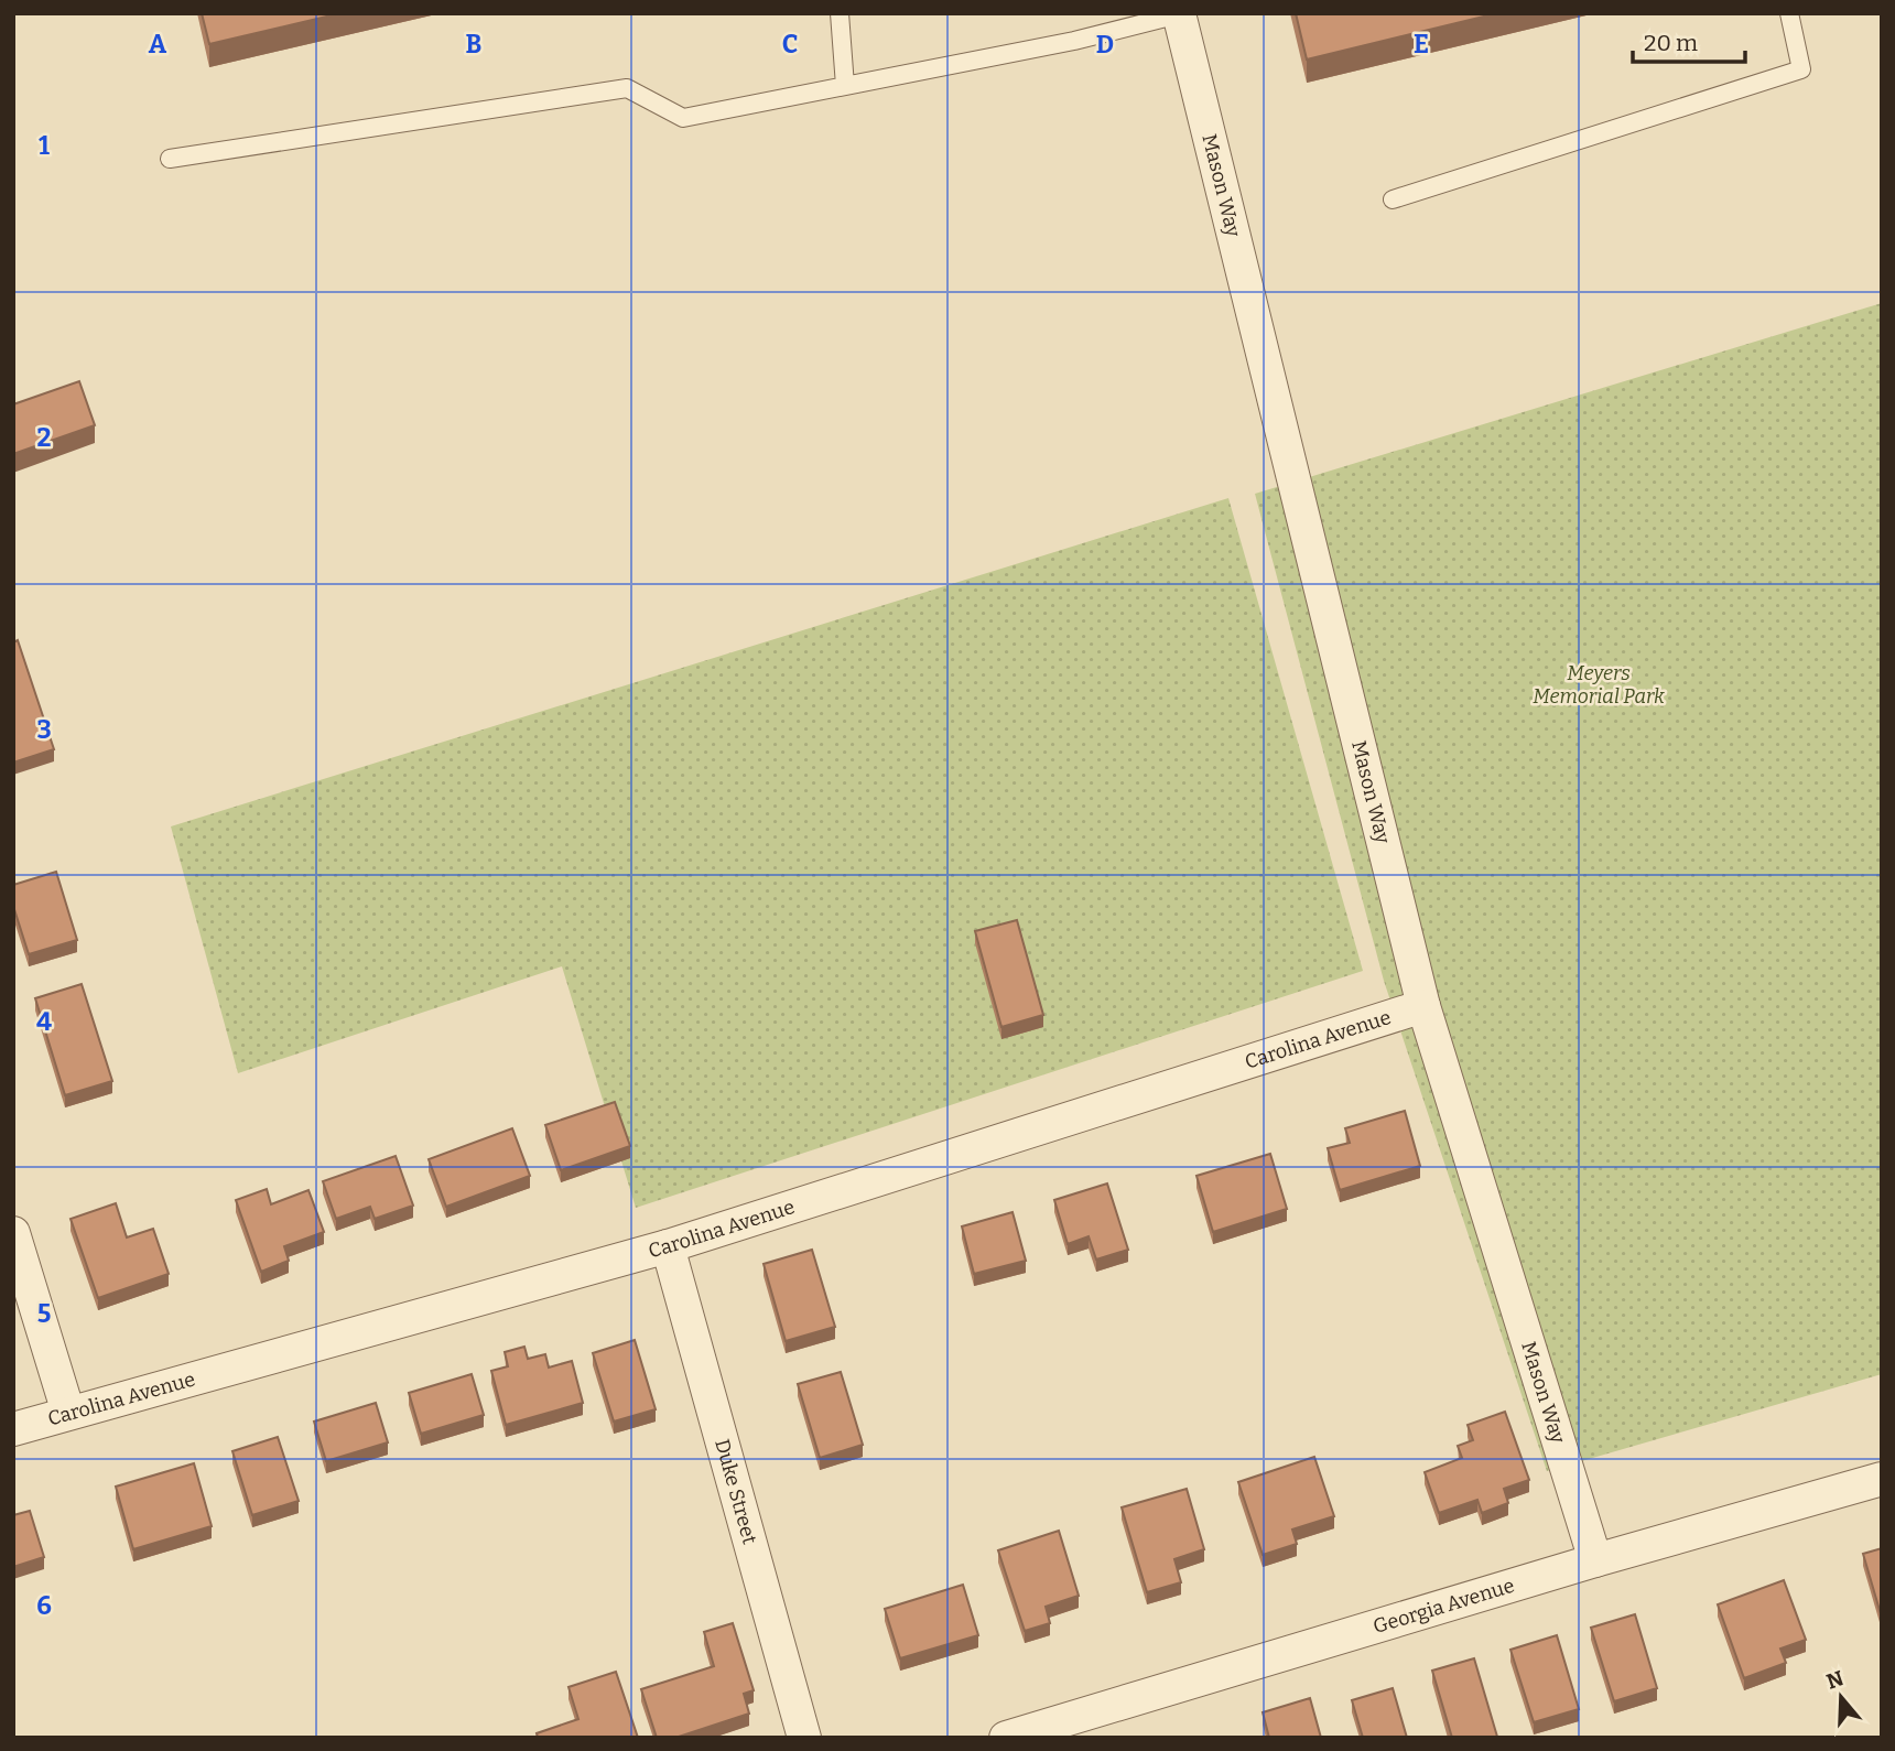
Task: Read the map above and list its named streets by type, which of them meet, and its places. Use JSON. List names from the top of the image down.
{
  "streets": {
    "street": [
      "Mason Way",
      "Carolina Avenue",
      "Duke Street",
      "Georgia Avenue"
    ]
  },
  "crossings": [
    ["Mason Way", "Carolina Avenue"],
    ["Mason Way", "Georgia Avenue"],
    ["Carolina Avenue", "Duke Street"]
  ],
  "parks": ["Meyers Memorial Park"],
  "scale_bar": "20 m",
  "north": "top",
  "grid": {
    "columns": [
      "A",
      "B",
      "C",
      "D",
      "E"
    ],
    "rows": [
      "1",
      "2",
      "3",
      "4",
      "5",
      "6"
    ]
  }
}
